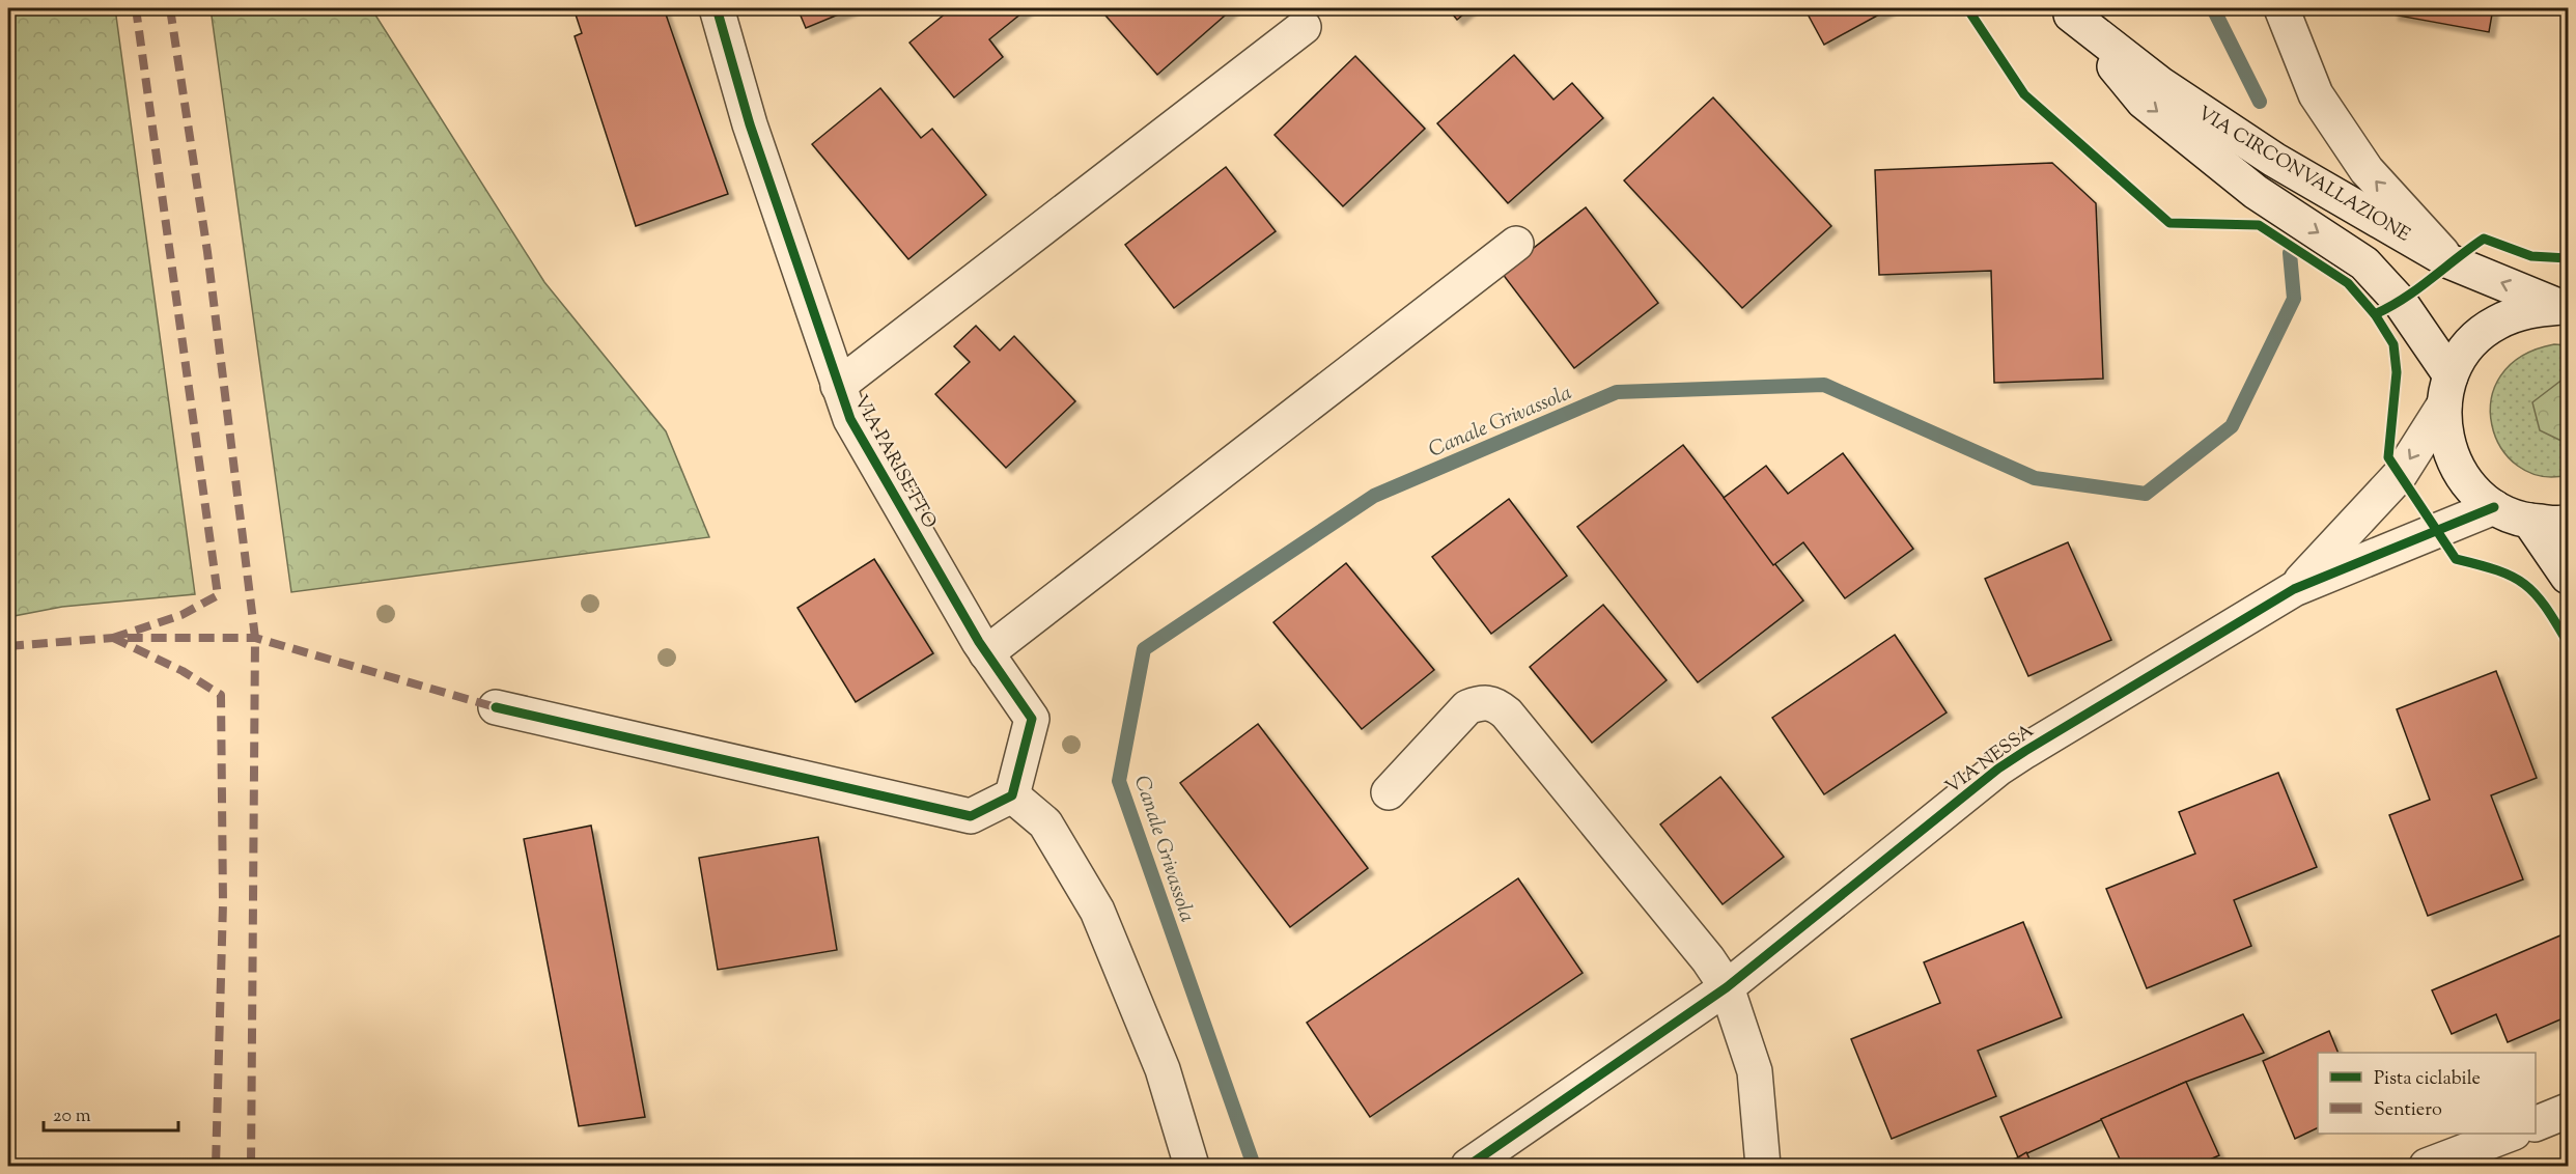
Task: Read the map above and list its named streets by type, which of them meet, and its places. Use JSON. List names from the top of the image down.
{
  "streets": {
    "street": ["VIA CIRCONVALLAZIONE", "VIA PARISETTO", "VIA NESSA"]
  },
  "water": ["Canale Grivassola"],
  "legend": ["Pista ciclabile", "Sentiero"],
  "scale_bar": "20 m"
}
